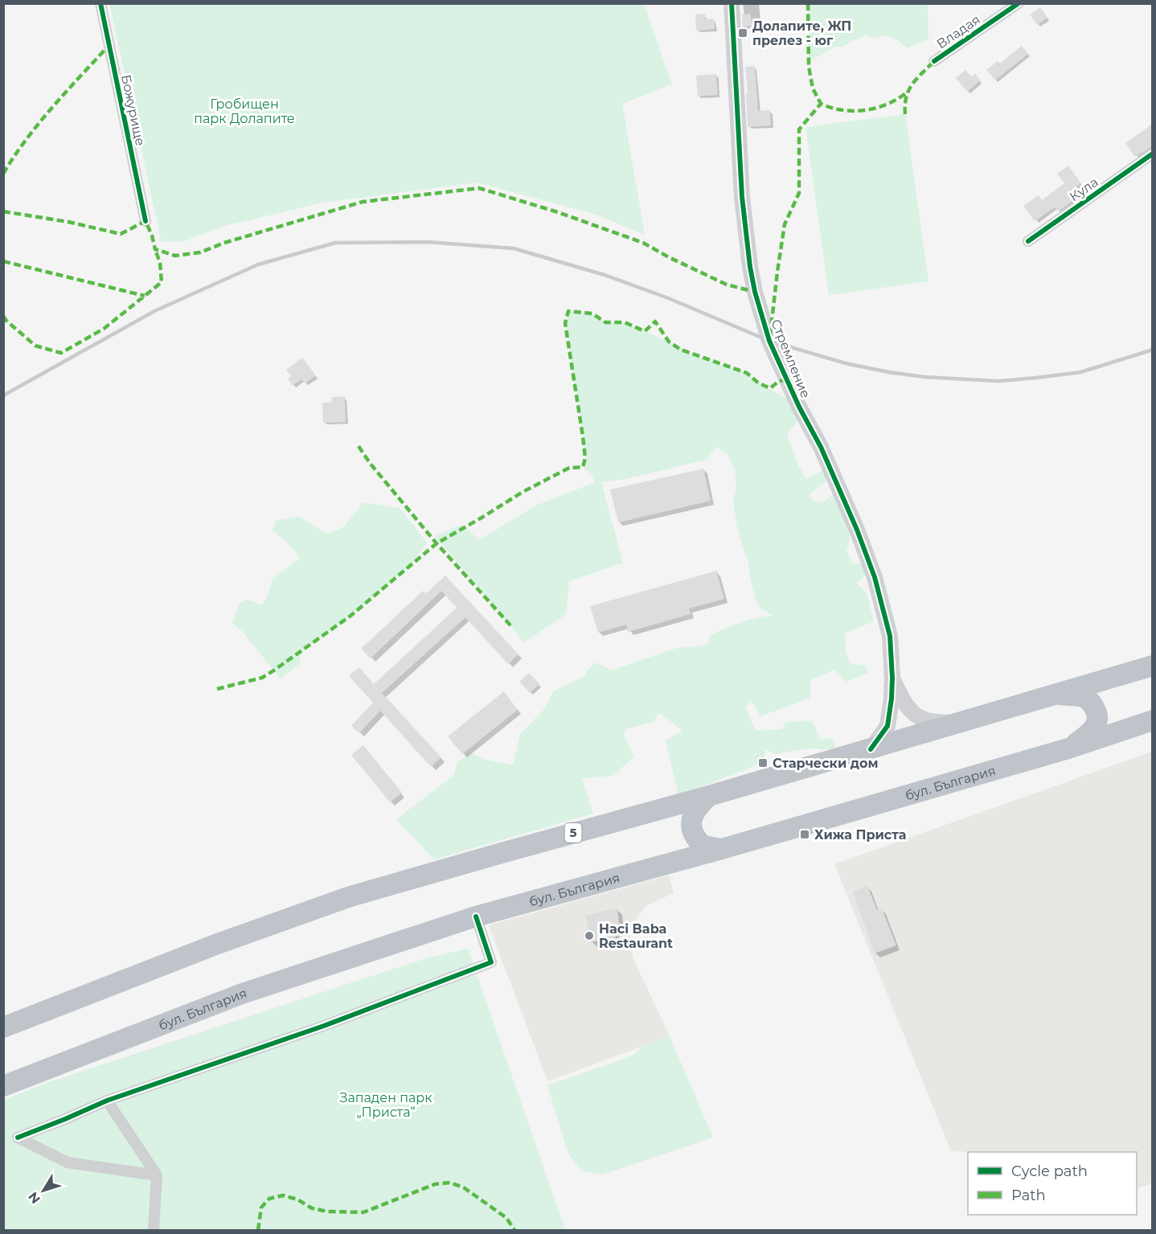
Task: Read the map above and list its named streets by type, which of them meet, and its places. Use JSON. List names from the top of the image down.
{
  "streets": {
    "highway": ["бул. България", "5"],
    "street": [
      "Владая",
      "Божурище",
      "Кула",
      "Стремление"
    ]
  },
  "crossings": [
    ["Стремление", "5"]
  ],
  "parks": ["Гробищен парк Долапите", "Западен парк „Приста“"],
  "places": {
    "transit": ["Долапите, ЖП прелез - юг", "Старчески дом", "Хижа Приста"],
    "other": ["Haci Baba Restaurant"]
  },
  "legend": ["Cycle path", "Path"],
  "north": "bottom left"
}
